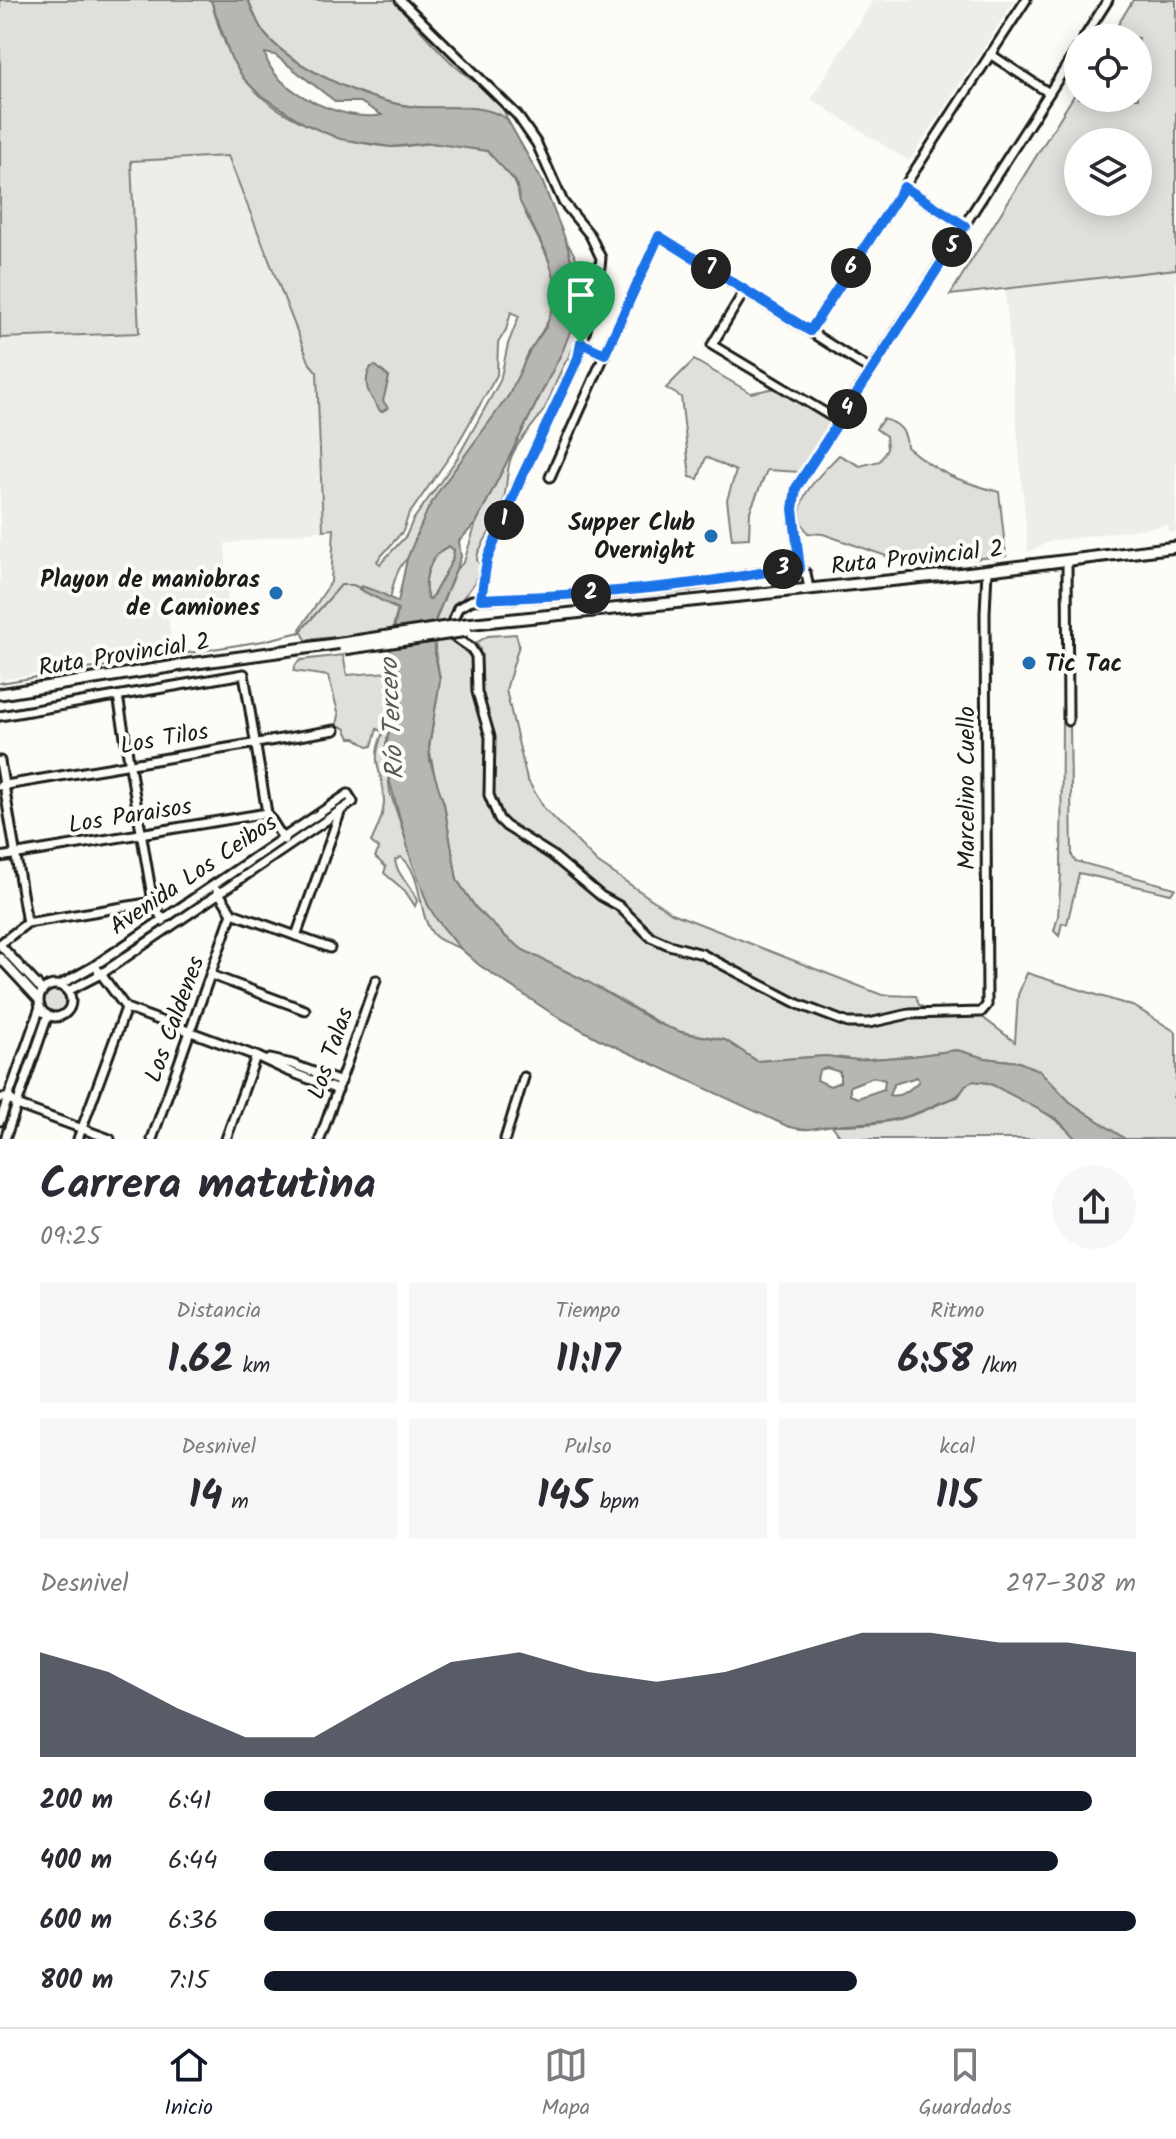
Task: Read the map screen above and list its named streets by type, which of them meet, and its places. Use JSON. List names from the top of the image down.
{
  "streets": {
    "main road": ["Ruta Provincial 2"],
    "street": [
      "Los Tilos",
      "Marcelino Cuello",
      "Los Paraisos",
      "Avenida Los Ceibos",
      "Los Caldenes",
      "Los Talas"
    ]
  },
  "crossings": [
    ["Ruta Provincial 2", "Marcelino Cuello"]
  ],
  "water": ["Río Tercero"],
  "places": ["Supper Club Overnight", "Playon de maniobras de Camiones", "Tic Tac"],
  "page": {
    "pins": [
      "5",
      "6",
      "7",
      "4",
      "1",
      "3",
      "2"
    ],
    "heading": ["Carrera matutina", "09:25"],
    "stats": [
      ["Distancia", "1.62 km"],
      ["Tiempo", "11:17"],
      ["Ritmo", "6:58 /km"],
      ["Desnivel", "14 m"],
      ["Pulso", "145 bpm"],
      ["kcal", "115"]
    ],
    "chart": ["Desnivel", "297–308 m"],
    "list": [
      {
        "name": "200 m",
        "note": "6:41"
      },
      {
        "name": "400 m",
        "note": "6:44"
      },
      {
        "name": "600 m",
        "note": "6:36"
      },
      {
        "name": "800 m",
        "note": "7:15"
      }
    ],
    "tabs": ["Inicio", "Mapa", "Guardados"]
  }
}
